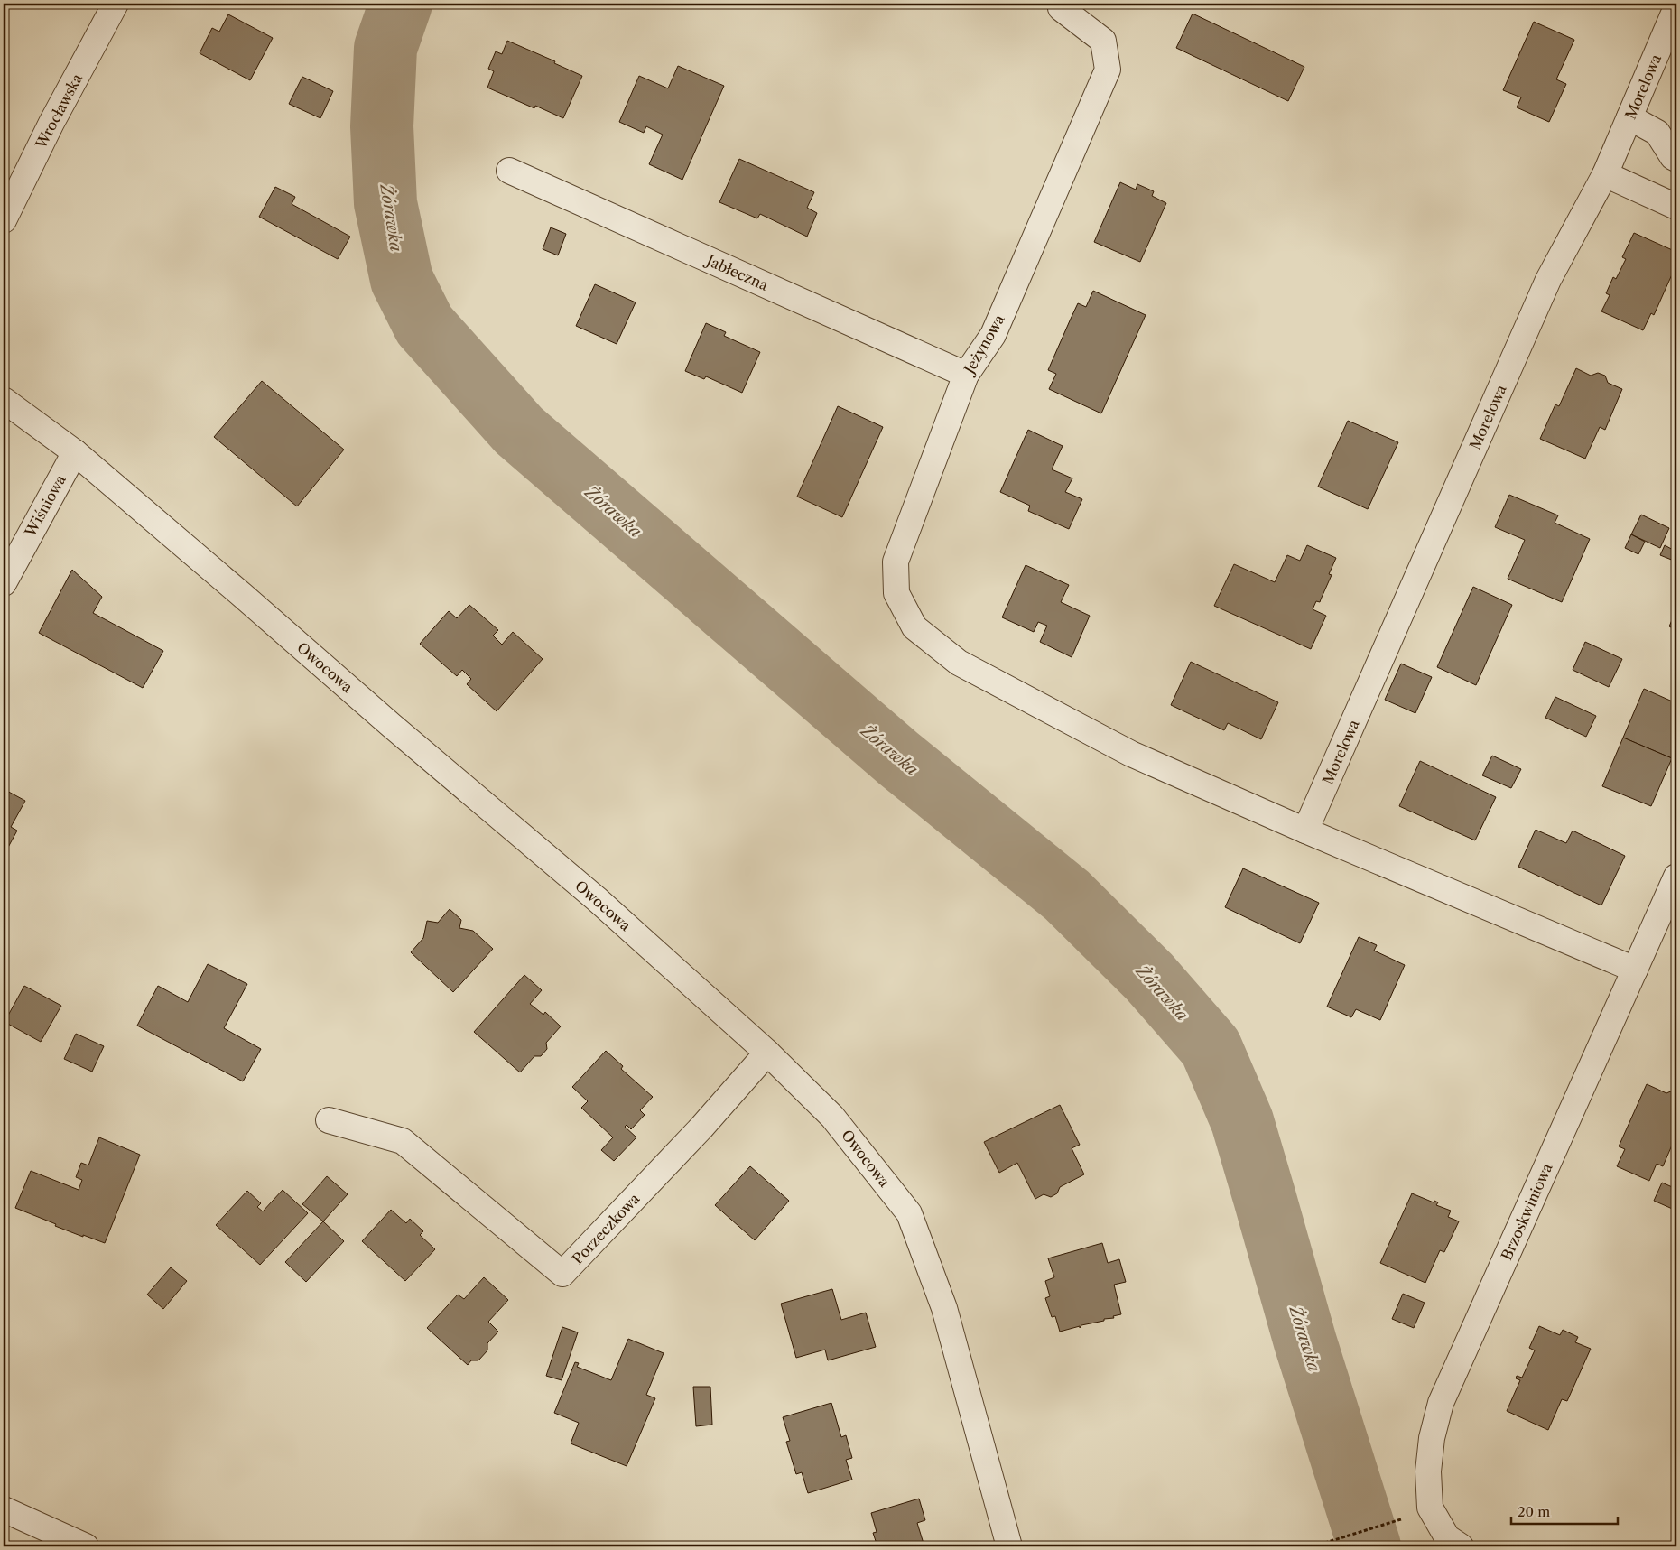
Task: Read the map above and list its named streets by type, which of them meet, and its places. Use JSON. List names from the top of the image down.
{
  "streets": {
    "street": [
      "Morelowa",
      "Wrocławska",
      "Jabłeczna",
      "Jeżynowa",
      "Wiśniowa",
      "Owocowa",
      "Brzoskwiniowa",
      "Porzeczkowa"
    ]
  },
  "crossings": [
    ["Morelowa", "Jeżynowa"],
    ["Jabłeczna", "Jeżynowa"],
    ["Wiśniowa", "Owocowa"],
    ["Owocowa", "Porzeczkowa"]
  ],
  "water": ["Żórawka"],
  "scale_bar": "20 m"
}
